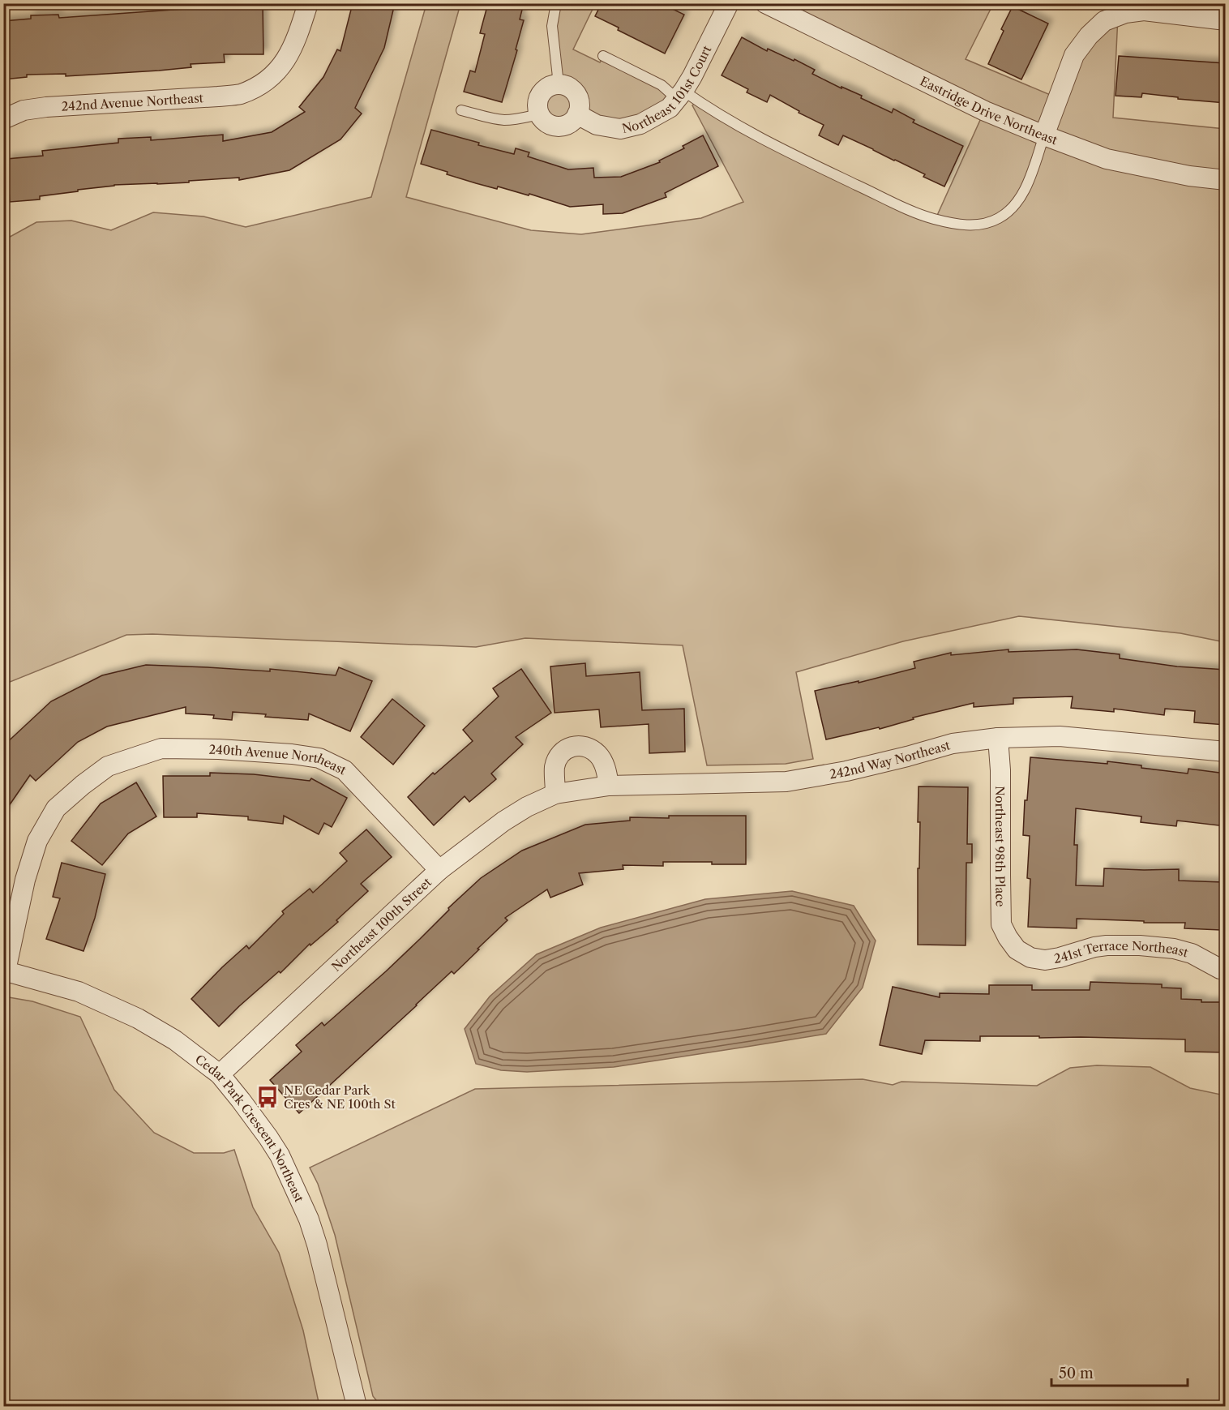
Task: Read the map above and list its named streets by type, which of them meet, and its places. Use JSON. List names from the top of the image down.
{
  "streets": {
    "street": [
      "Northeast 101st Court",
      "242nd Avenue Northeast",
      "Eastridge Drive Northeast",
      "242nd Way Northeast",
      "240th Avenue Northeast",
      "Northeast 98th Place",
      "Northeast 100th Street",
      "241st Terrace Northeast",
      "Cedar Park Crescent Northeast"
    ]
  },
  "crossings": [
    ["242nd Way Northeast", "Northeast 98th Place"],
    ["242nd Way Northeast", "Northeast 100th Street"],
    ["240th Avenue Northeast", "Northeast 100th Street"],
    ["240th Avenue Northeast", "Cedar Park Crescent Northeast"],
    ["Northeast 98th Place", "241st Terrace Northeast"],
    ["Northeast 100th Street", "Cedar Park Crescent Northeast"]
  ],
  "places": {
    "bus stop": ["NE Cedar Park Cres & NE 100th St"]
  },
  "scale_bar": "50 m"
}
